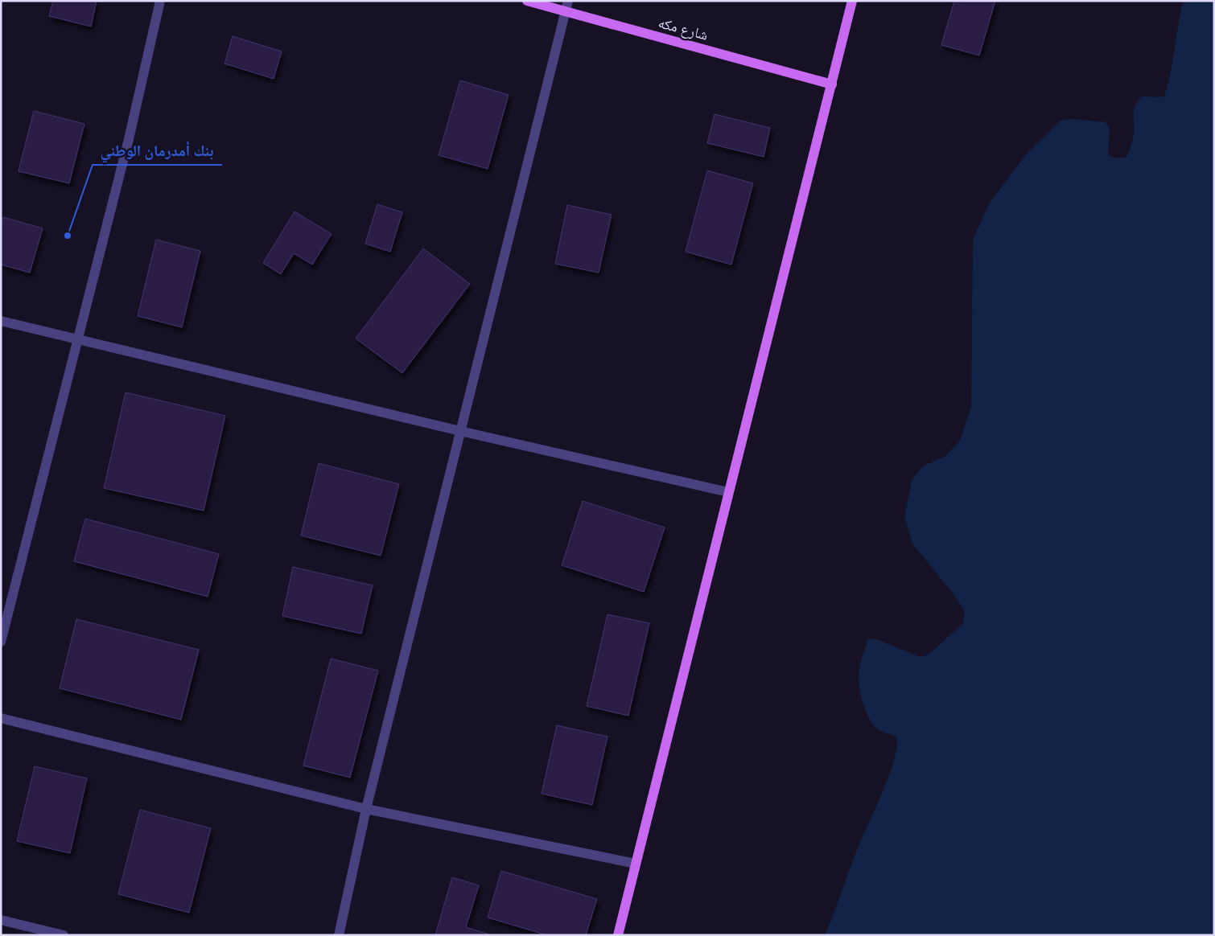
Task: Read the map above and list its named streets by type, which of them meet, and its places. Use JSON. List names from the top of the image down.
{
  "streets": {
    "main road": ["شارع مكه"]
  },
  "places": ["بنك أمدرمان الوطني"]
}
